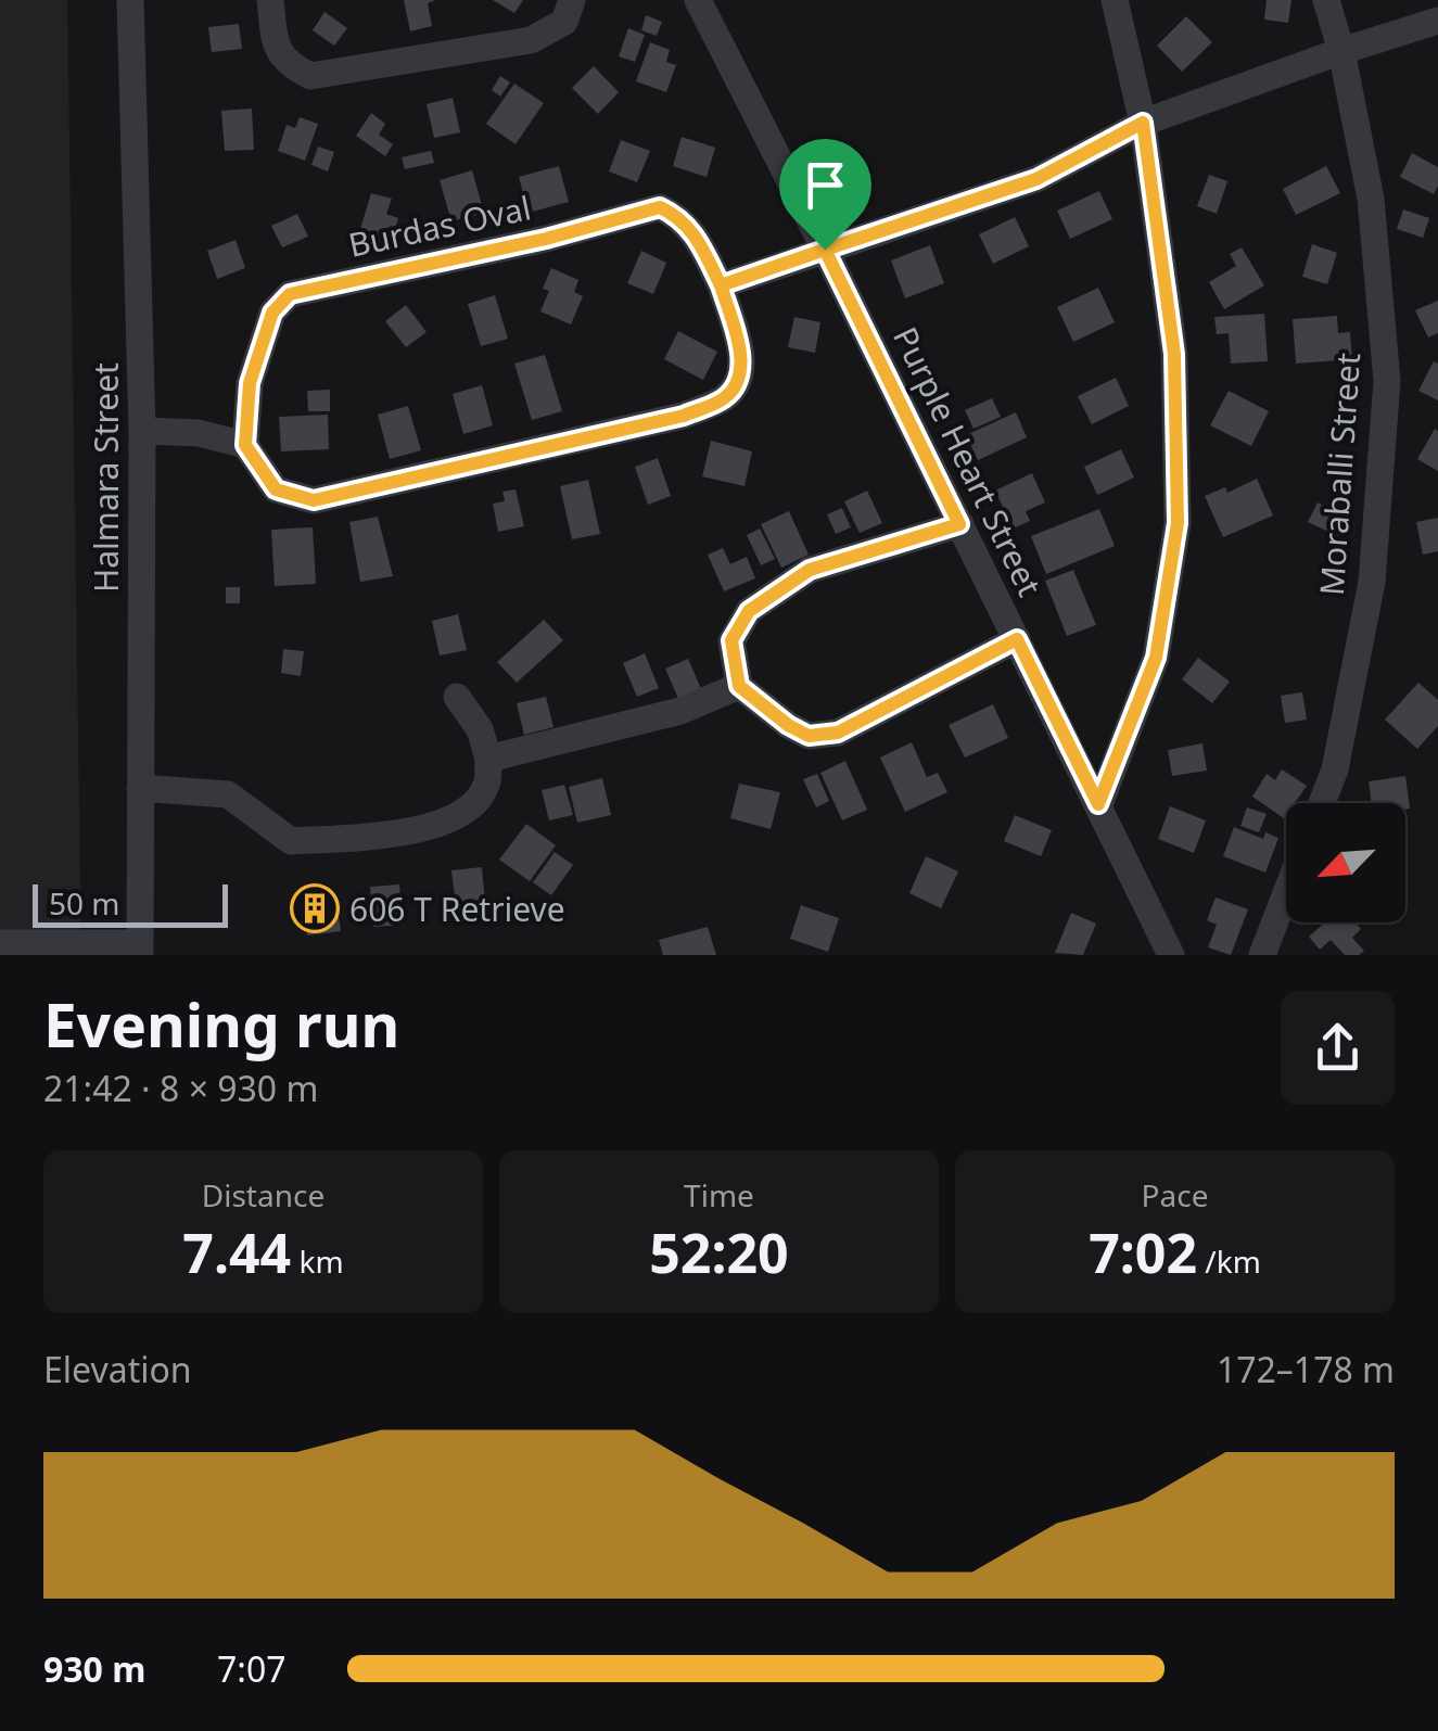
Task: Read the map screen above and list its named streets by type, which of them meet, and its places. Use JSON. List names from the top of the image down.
{
  "streets": {
    "street": [
      "Burdas Oval",
      "Purple Heart Street",
      "Moraballi Street",
      "Halmara Street"
    ]
  },
  "places": {
    "building": ["606 T Retrieve"]
  },
  "scale_bar": "50 m",
  "north": "bottom left",
  "page": {
    "scale": "50 m",
    "heading": ["Evening run", "21:42 · 8 × 930 m"],
    "stats": [
      ["Distance", "7.44 km"],
      ["Time", "52:20"],
      ["Pace", "7:02 /km"]
    ],
    "chart": ["Elevation", "172–178 m"],
    "list": [
      {
        "name": "930 m",
        "note": "7:07"
      }
    ]
  }
}
